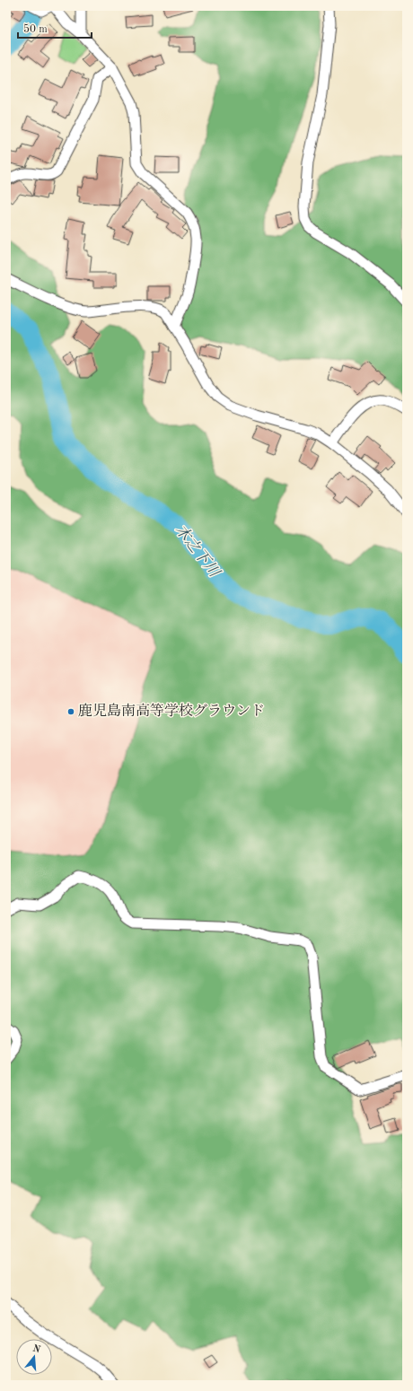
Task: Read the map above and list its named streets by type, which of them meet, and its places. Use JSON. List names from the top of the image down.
{
  "water": ["木之下川"],
  "places": ["鹿児島南高等学校グラウンド"],
  "scale_bar": "50 m",
  "north": "top"
}
